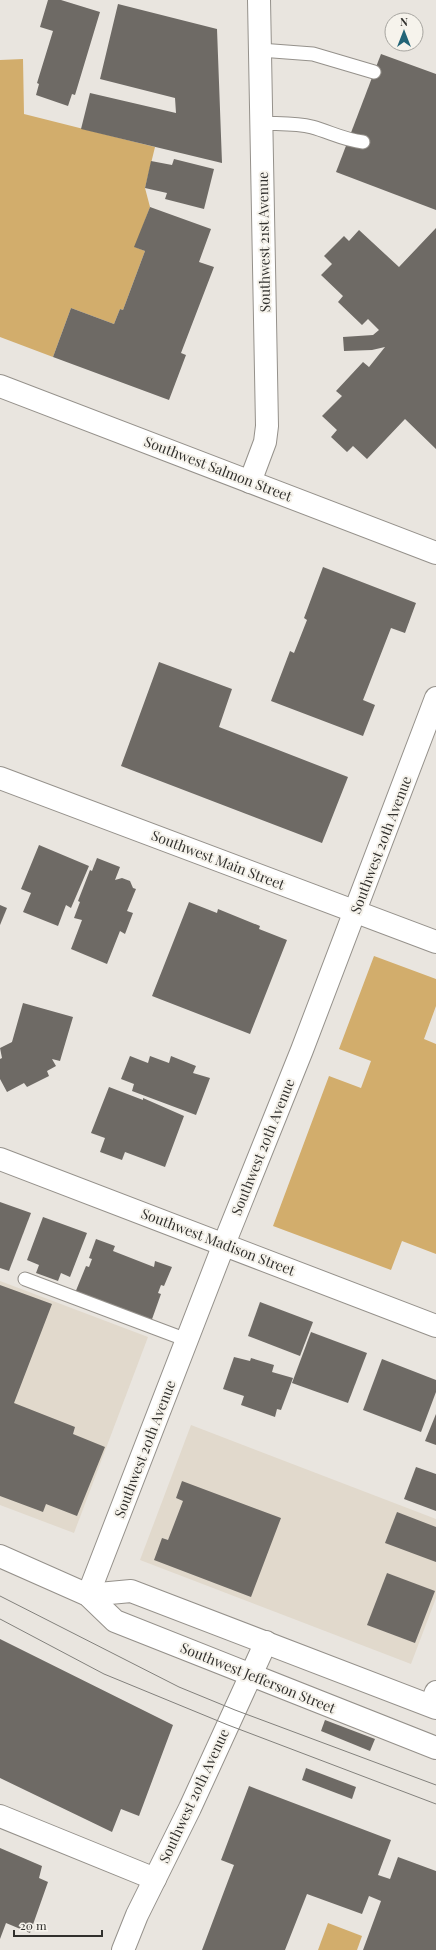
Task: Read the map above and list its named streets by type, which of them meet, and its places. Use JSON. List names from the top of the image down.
{
  "streets": {
    "street": [
      "Southwest 21st Avenue",
      "Southwest Salmon Street",
      "Southwest 20th Avenue",
      "Southwest Main Street",
      "Southwest Madison Street",
      "Southwest Jefferson Street"
    ]
  },
  "crossings": [
    ["Southwest 21st Avenue", "Southwest Salmon Street"],
    ["Southwest 20th Avenue", "Southwest Main Street"],
    ["Southwest 20th Avenue", "Southwest Madison Street"],
    ["Southwest 20th Avenue", "Southwest Jefferson Street"]
  ],
  "scale_bar": "20 m",
  "north": "top"
}
